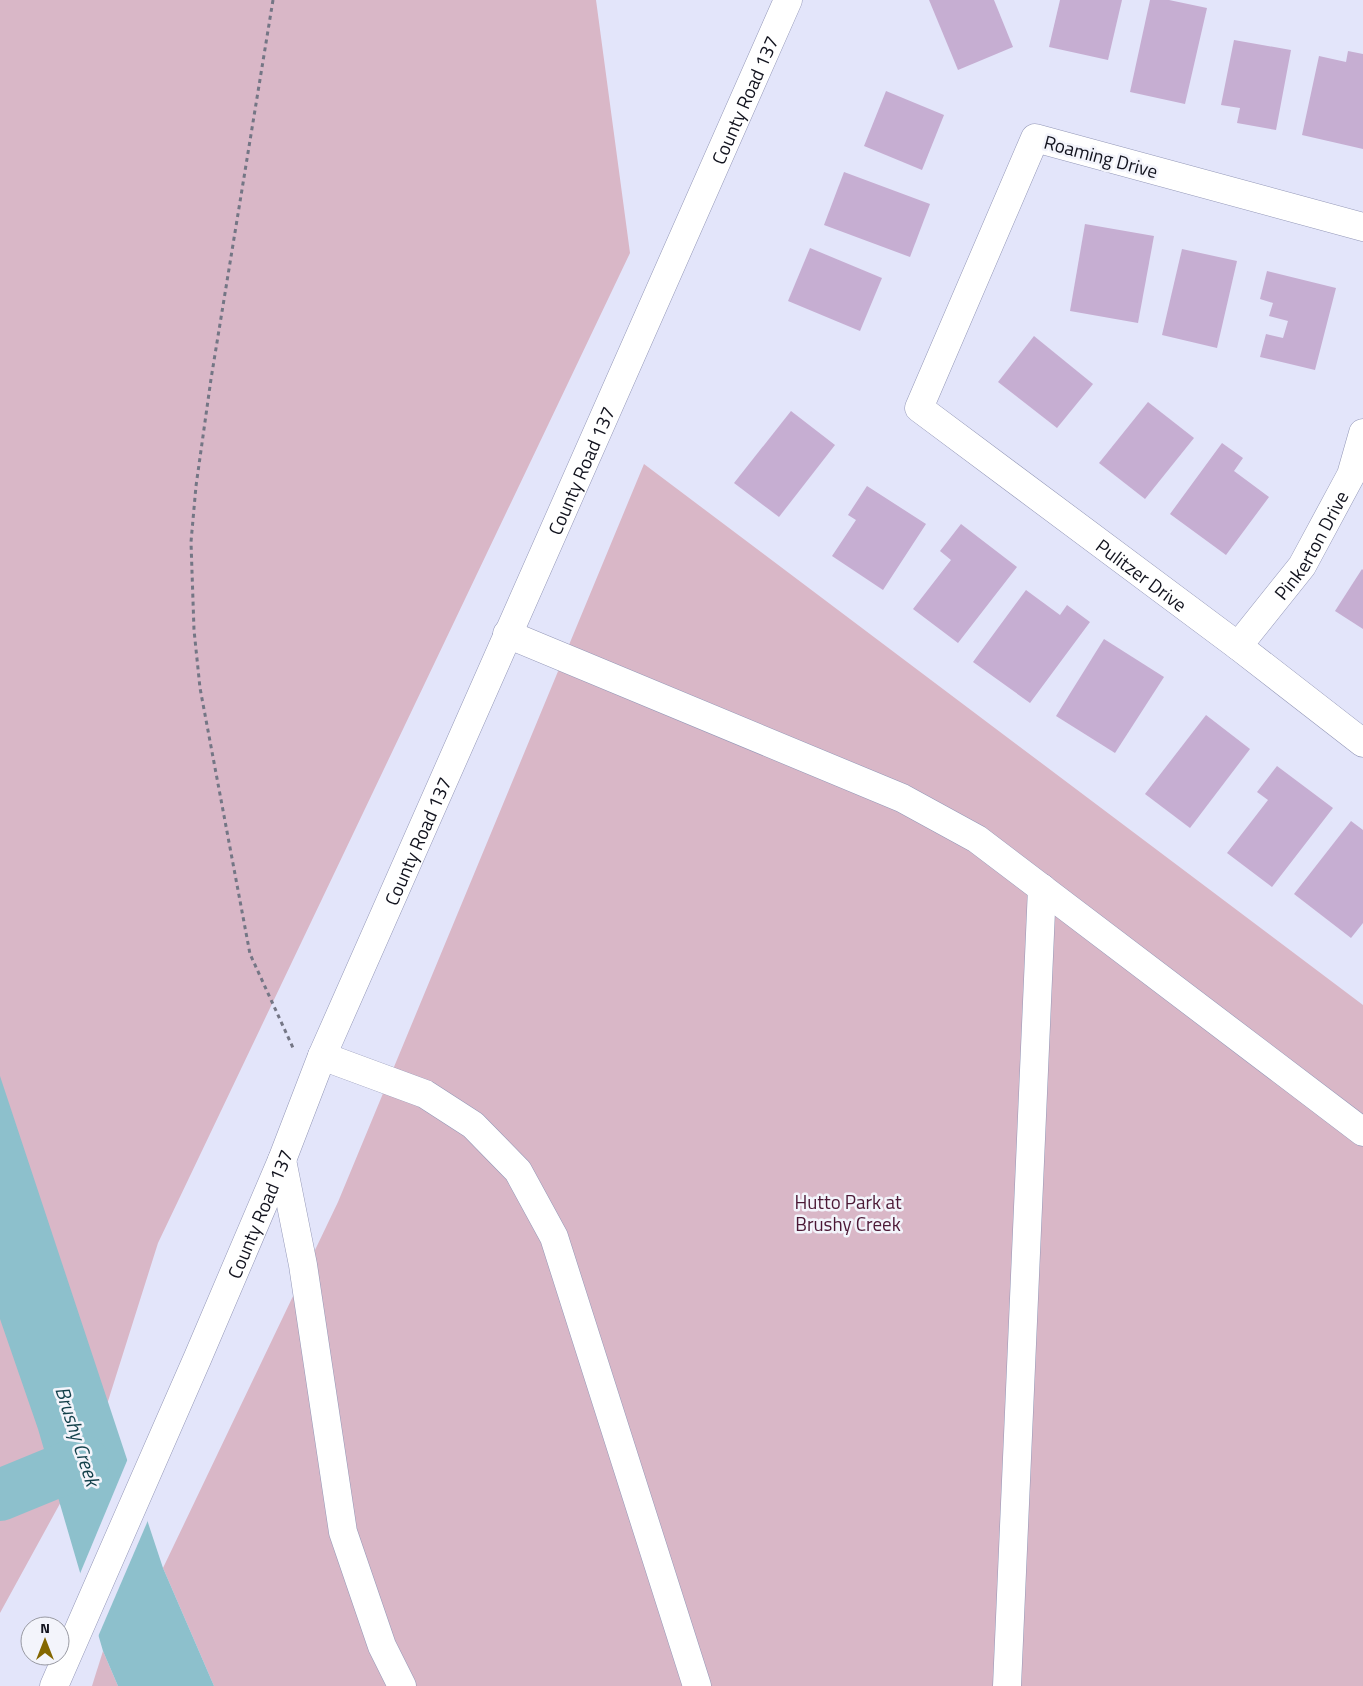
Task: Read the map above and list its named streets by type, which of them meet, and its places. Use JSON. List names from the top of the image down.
{
  "streets": {
    "street": [
      "County Road 137",
      "Roaming Drive",
      "Pinkerton Drive",
      "Pulitzer Drive"
    ]
  },
  "crossings": [
    ["Roaming Drive", "Pulitzer Drive"],
    ["Pinkerton Drive", "Pulitzer Drive"]
  ],
  "water": ["Brushy Creek"],
  "parks": ["Hutto Park at Brushy Creek"],
  "north": "top"
}
